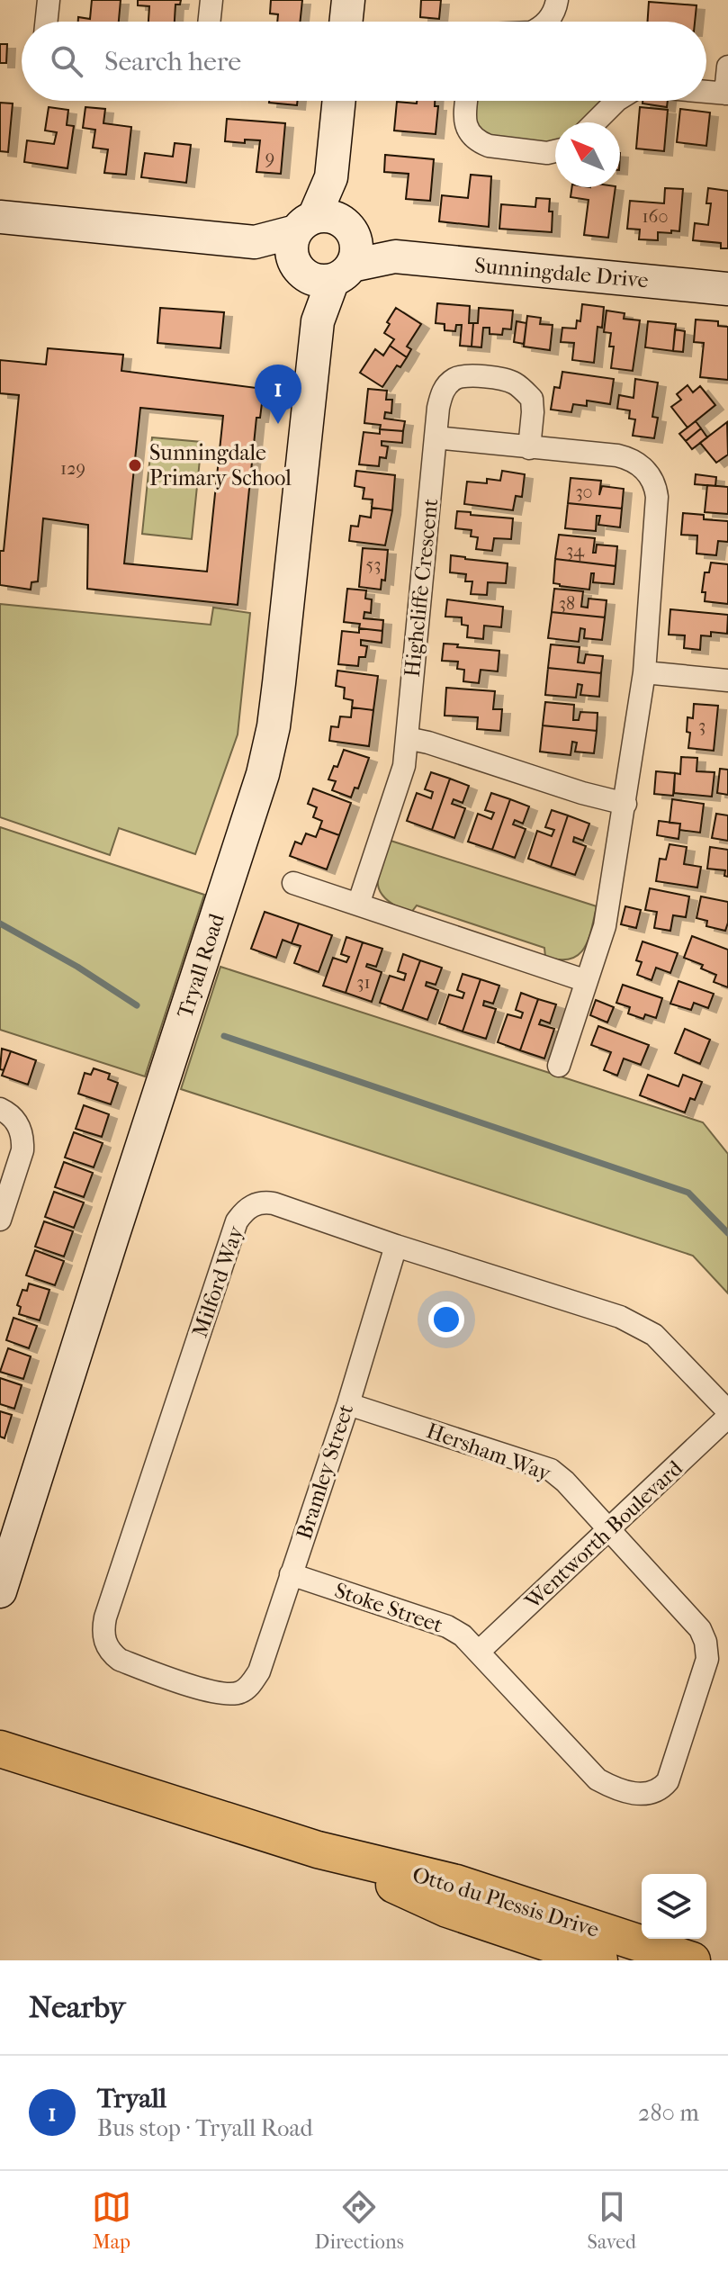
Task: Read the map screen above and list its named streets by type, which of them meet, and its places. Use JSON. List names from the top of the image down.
{
  "streets": {
    "main road": ["Otto du Plessis Drive"],
    "street": [
      "Sunningdale Drive",
      "Highcliffe Crescent",
      "Tryall Road",
      "Milford Way",
      "Hersham Way",
      "Bramley Street",
      "Wentworth Boulevard",
      "Stoke Street"
    ]
  },
  "crossings": [
    ["Sunningdale Drive", "Tryall Road"],
    ["Milford Way", "Bramley Street"],
    ["Hersham Way", "Bramley Street"],
    ["Hersham Way", "Wentworth Boulevard"],
    ["Hersham Way", "Stoke Street"],
    ["Bramley Street", "Stoke Street"],
    ["Wentworth Boulevard", "Stoke Street"]
  ],
  "places": ["Sunningdale Primary School"],
  "house_numbers": [
    "9",
    "160",
    "129",
    "30",
    "34",
    "53",
    "38",
    "3",
    "31"
  ],
  "north": "top left",
  "page": {
    "search": "Search here",
    "pins": "1",
    "heading": "Nearby",
    "list": [
      {
        "mark": "1",
        "name": "Tryall",
        "note": "Bus stop · Tryall Road",
        "value": "280 m"
      }
    ],
    "nav": ["Map", "Directions", "Saved"]
  }
}
